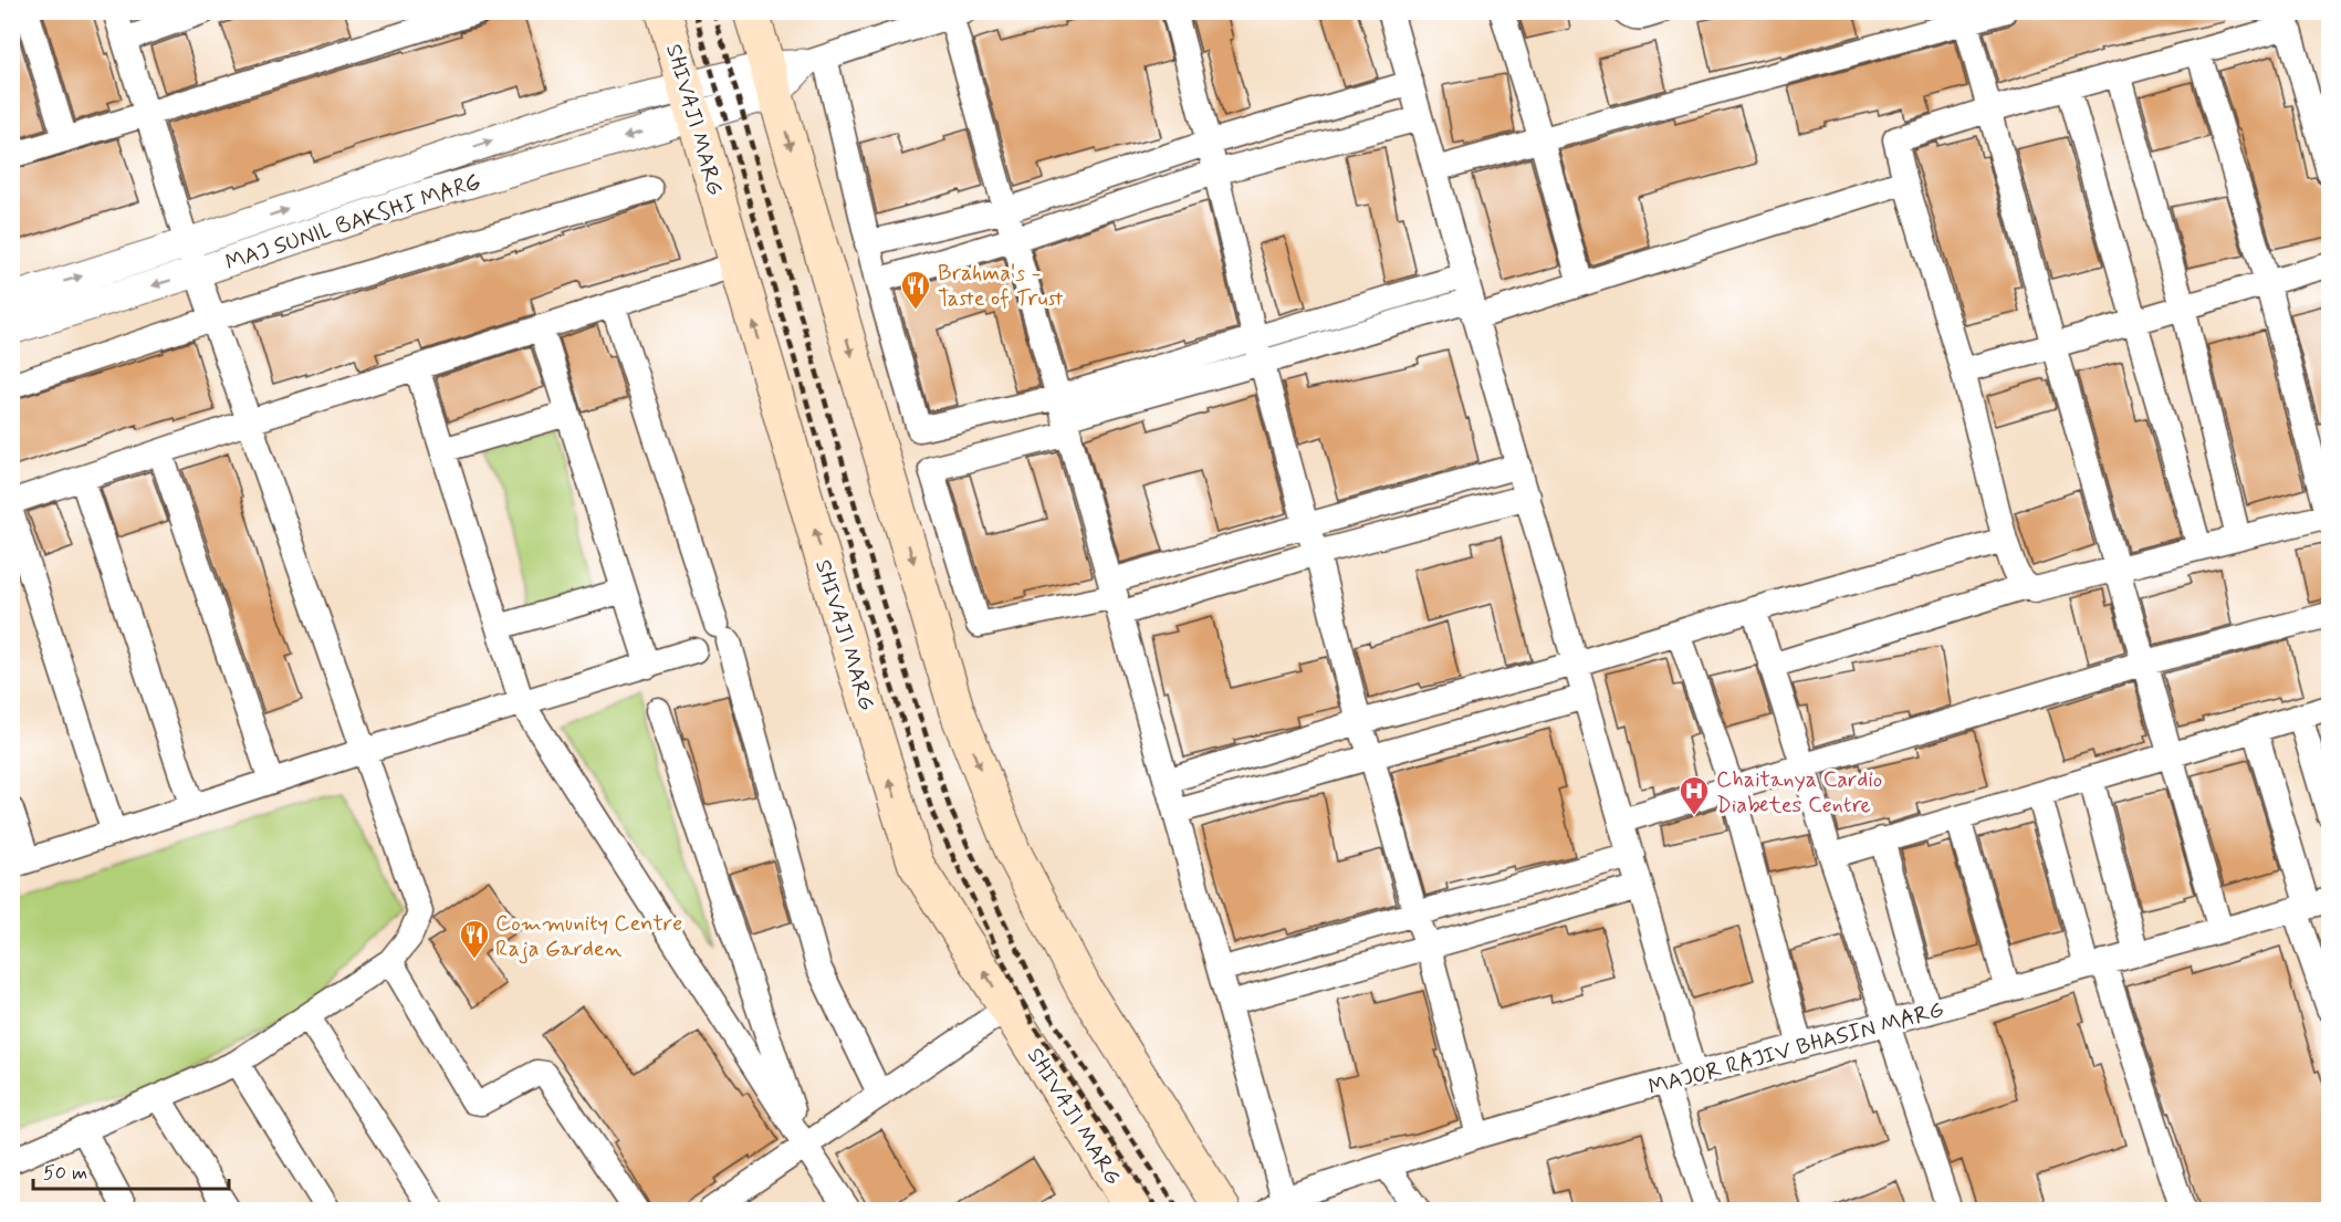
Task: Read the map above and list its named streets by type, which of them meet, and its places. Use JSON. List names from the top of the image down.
{
  "streets": {
    "main road": ["SHIVAJI MARG"],
    "street": ["MAJ SUNIL BAKSHI MARG", "MAJOR RAJIV BHASIN MARG"]
  },
  "crossings": [
    ["SHIVAJI MARG", "MAJ SUNIL BAKSHI MARG"]
  ],
  "places": {
    "restaurant": ["Brahma's - Taste of Trust", "Community Centre Raja Garden"],
    "hospital": ["Chaitanya Cardio Diabetes Centre"]
  },
  "scale_bar": "50 m"
}
